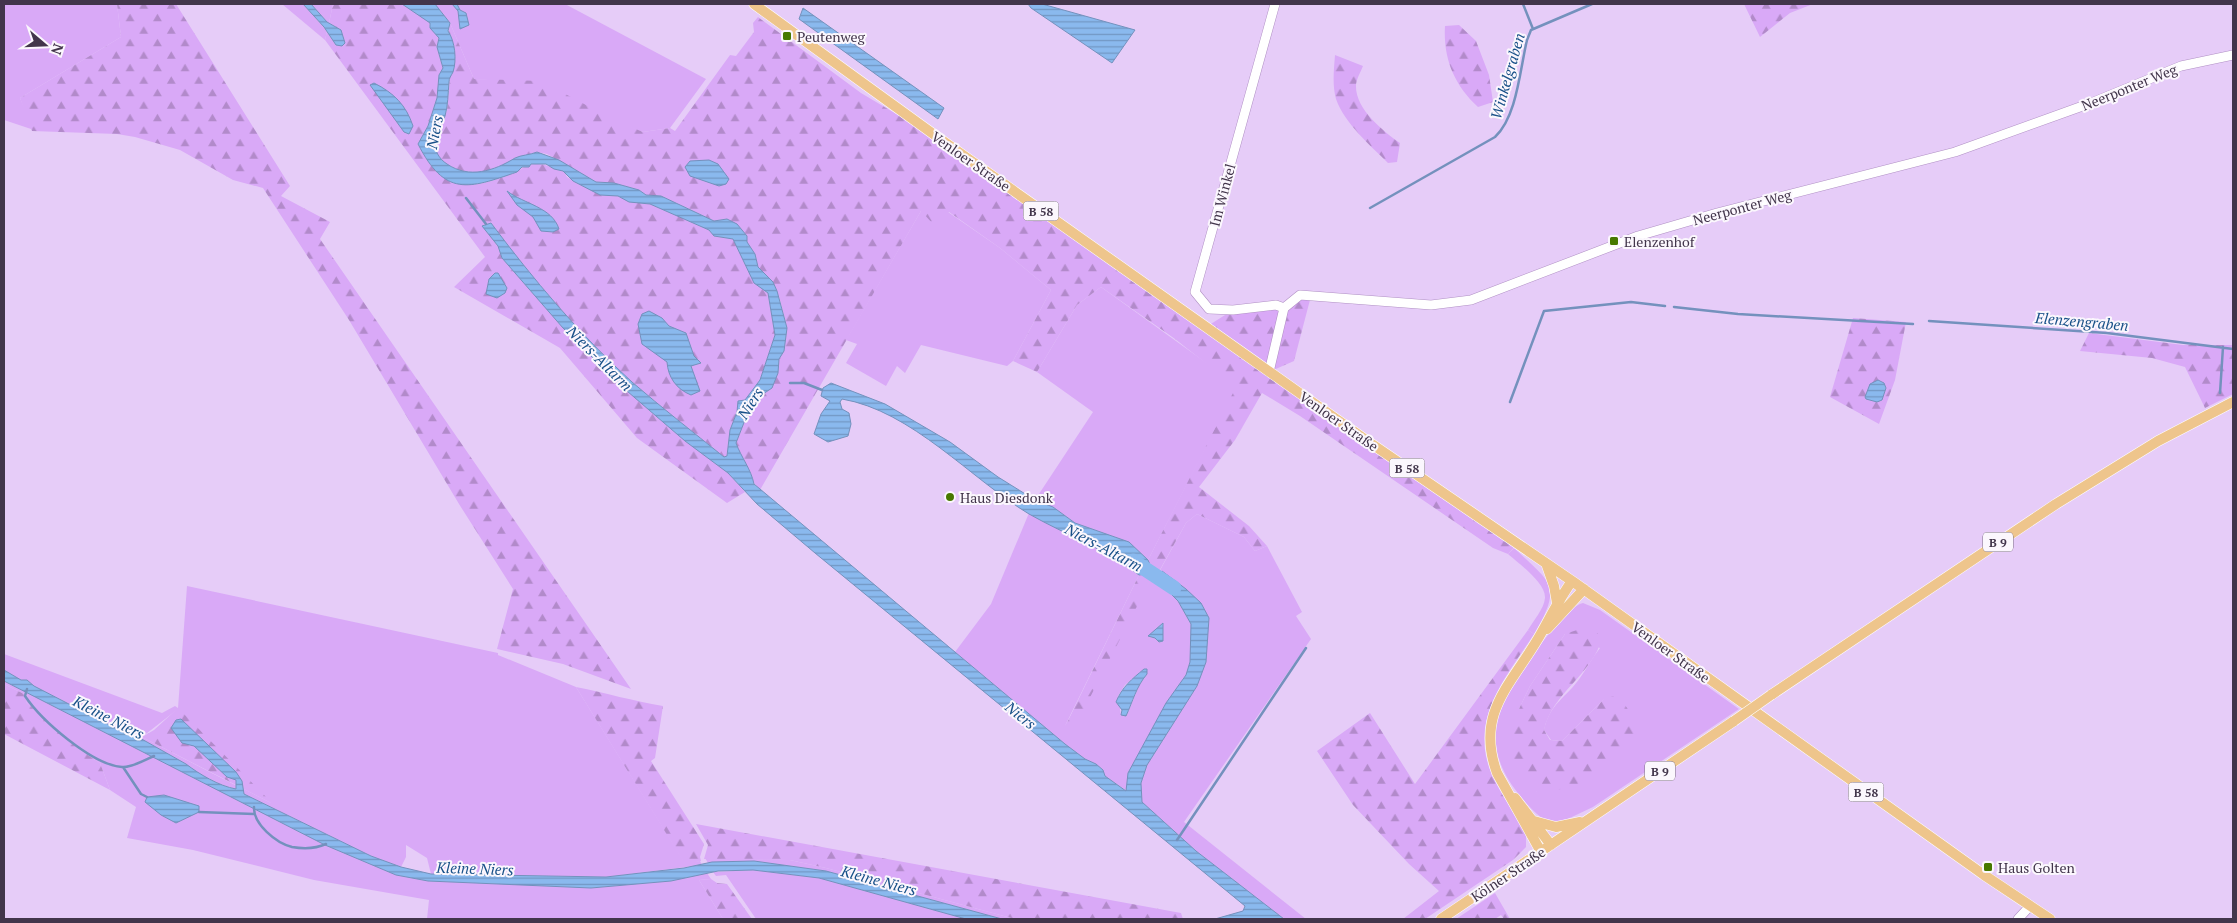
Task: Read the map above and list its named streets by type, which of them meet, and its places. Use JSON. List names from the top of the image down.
{
  "streets": {
    "main road": [
      "Venloer Straße",
      "B 58",
      "B 9",
      "Kölner Straße"
    ],
    "street": ["Neerponter Weg", "Im Winkel"]
  },
  "crossings": [
    ["Neerponter Weg", "Im Winkel"],
    ["B 9", "Kölner Straße"]
  ],
  "water": [
    "Winkelgraben",
    "Niers",
    "Elenzengraben",
    "Niers-Altarm",
    "Kleine Niers"
  ],
  "places": {
    "transit": ["Peutenweg", "Elenzenhof", "Haus Golten"],
    "other": ["Haus Diesdonk"]
  },
  "north": "right"
}
